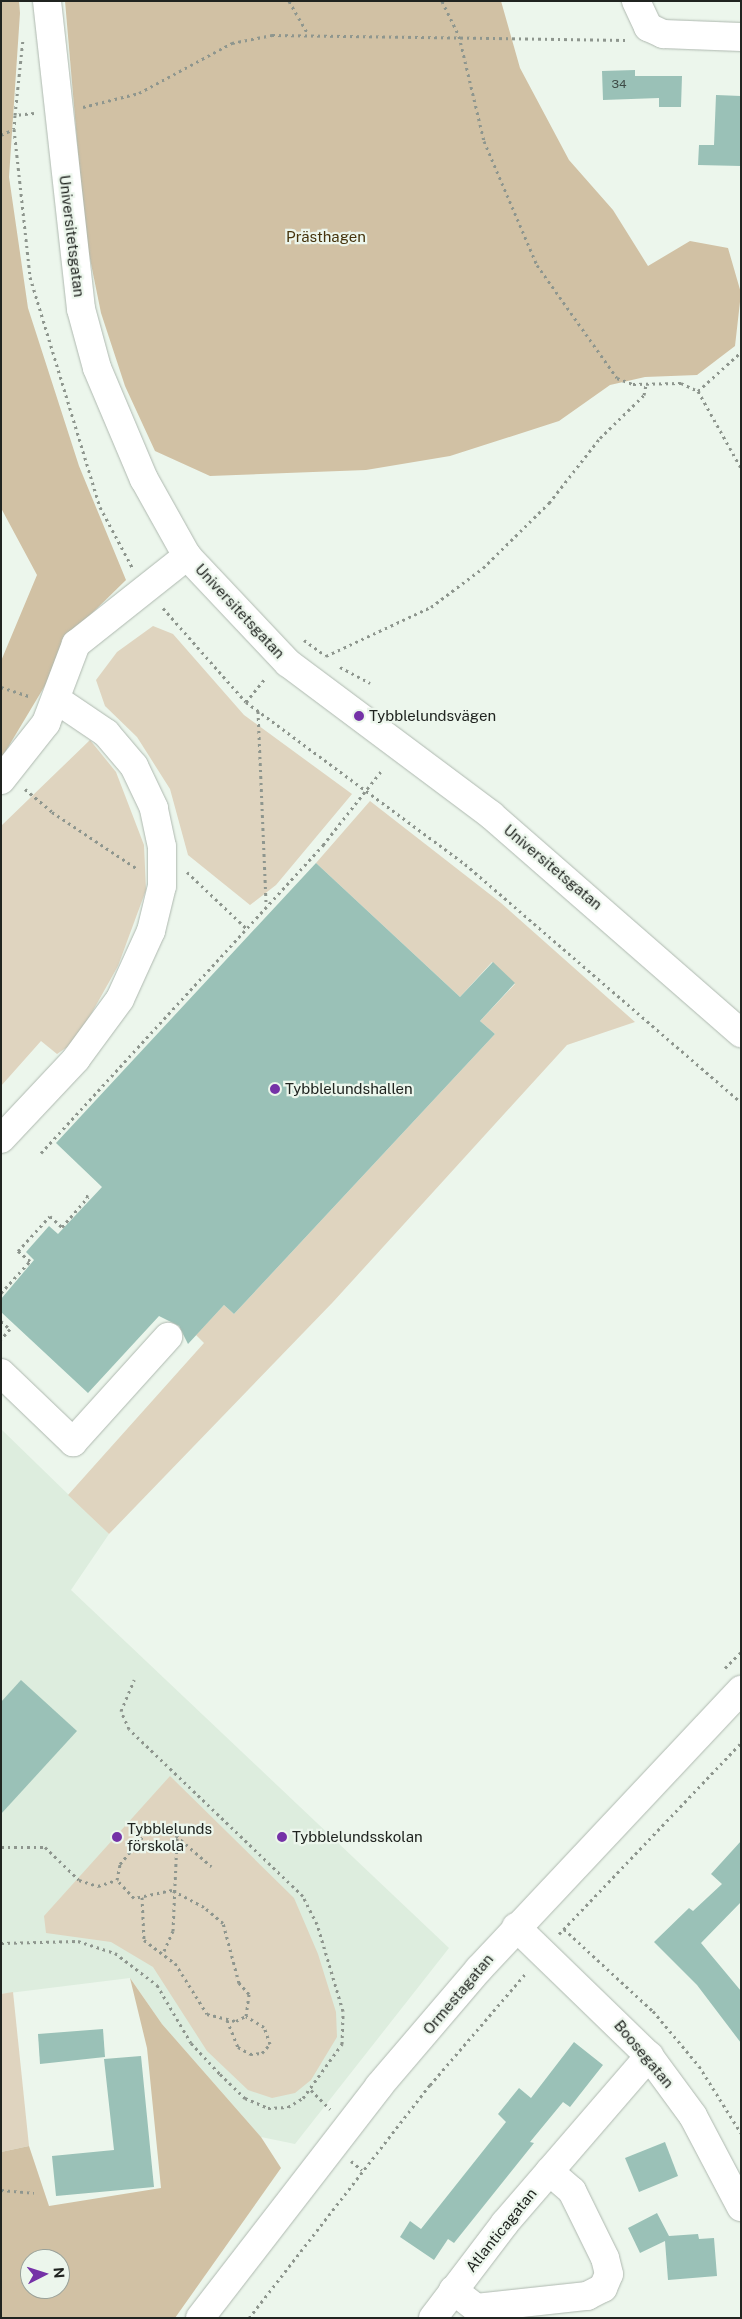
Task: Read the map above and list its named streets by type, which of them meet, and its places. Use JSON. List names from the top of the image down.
{
  "streets": {
    "street": [
      "Universitetsgatan",
      "Ormestagatan",
      "Boosegatan",
      "Atlanticagatan"
    ]
  },
  "crossings": [
    ["Ormestagatan", "Boosegatan"],
    ["Boosegatan", "Atlanticagatan"]
  ],
  "parks": ["Prästhagen"],
  "places": [
    "Tybblelundsvägen",
    "Tybblelundshallen",
    "Tybblelunds förskola",
    "Tybblelundsskolan"
  ],
  "house_numbers": ["34"],
  "north": "right"
}
